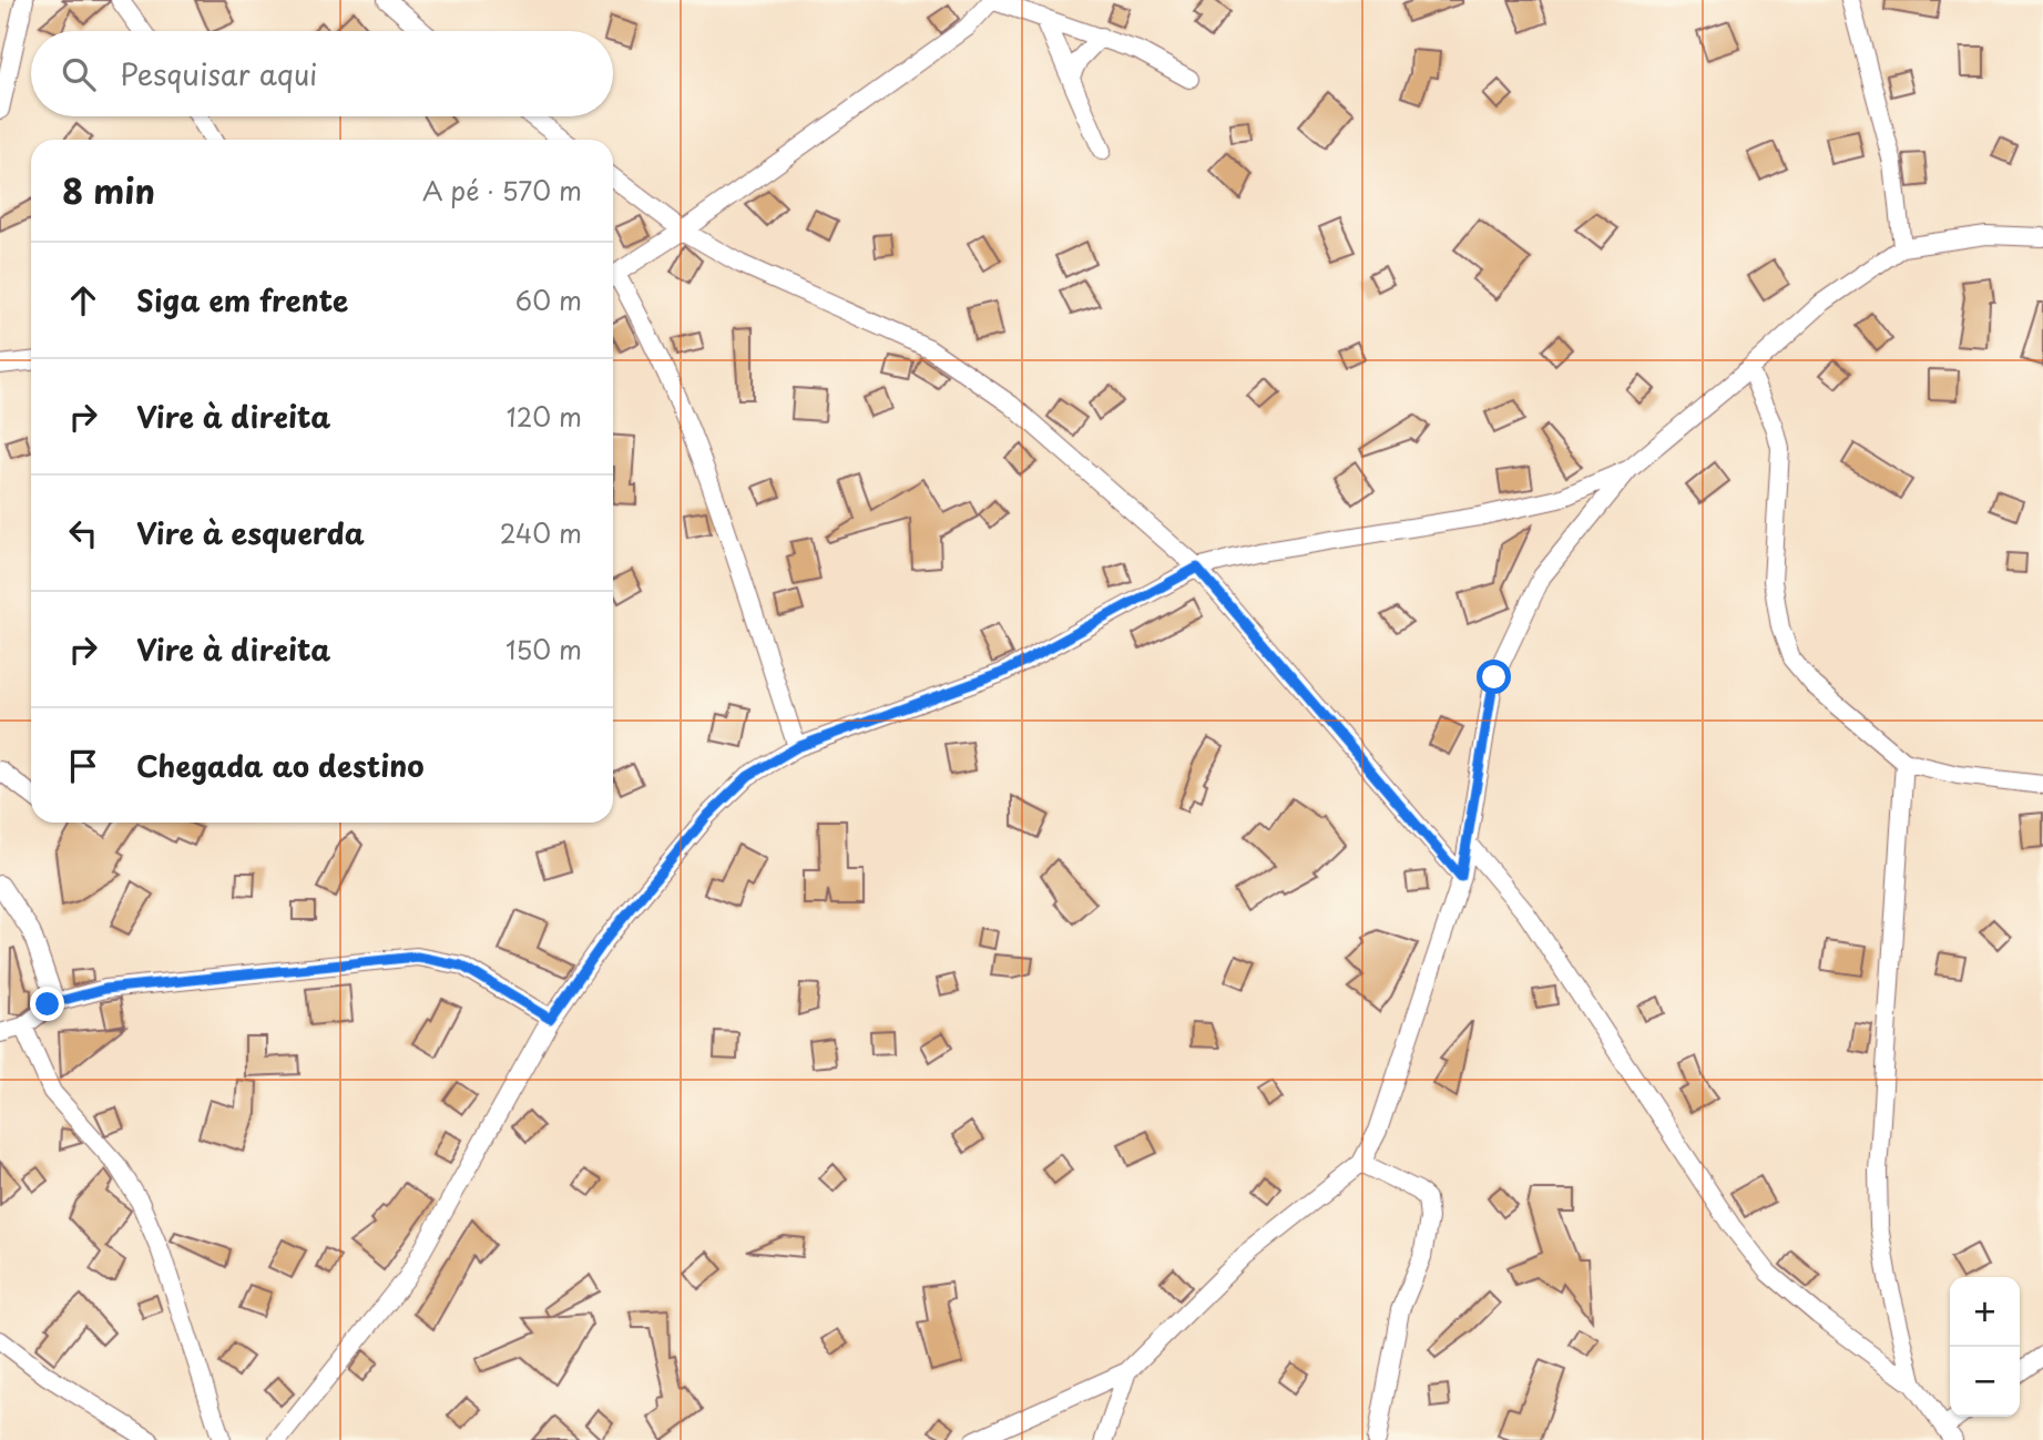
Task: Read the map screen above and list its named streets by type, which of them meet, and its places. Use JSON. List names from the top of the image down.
{
  "page": {
    "search": "Pesquisar aqui",
    "heading": ["8 min", "A pé · 570 m"],
    "list": [
      ["Siga em frente", "60 m"],
      ["Vire à direita", "120 m"],
      ["Vire à esquerda", "240 m"],
      ["Vire à direita", "150 m"],
      "Chegada ao destino"
    ],
    "map_buttons": ["+", "−"]
  }
}
